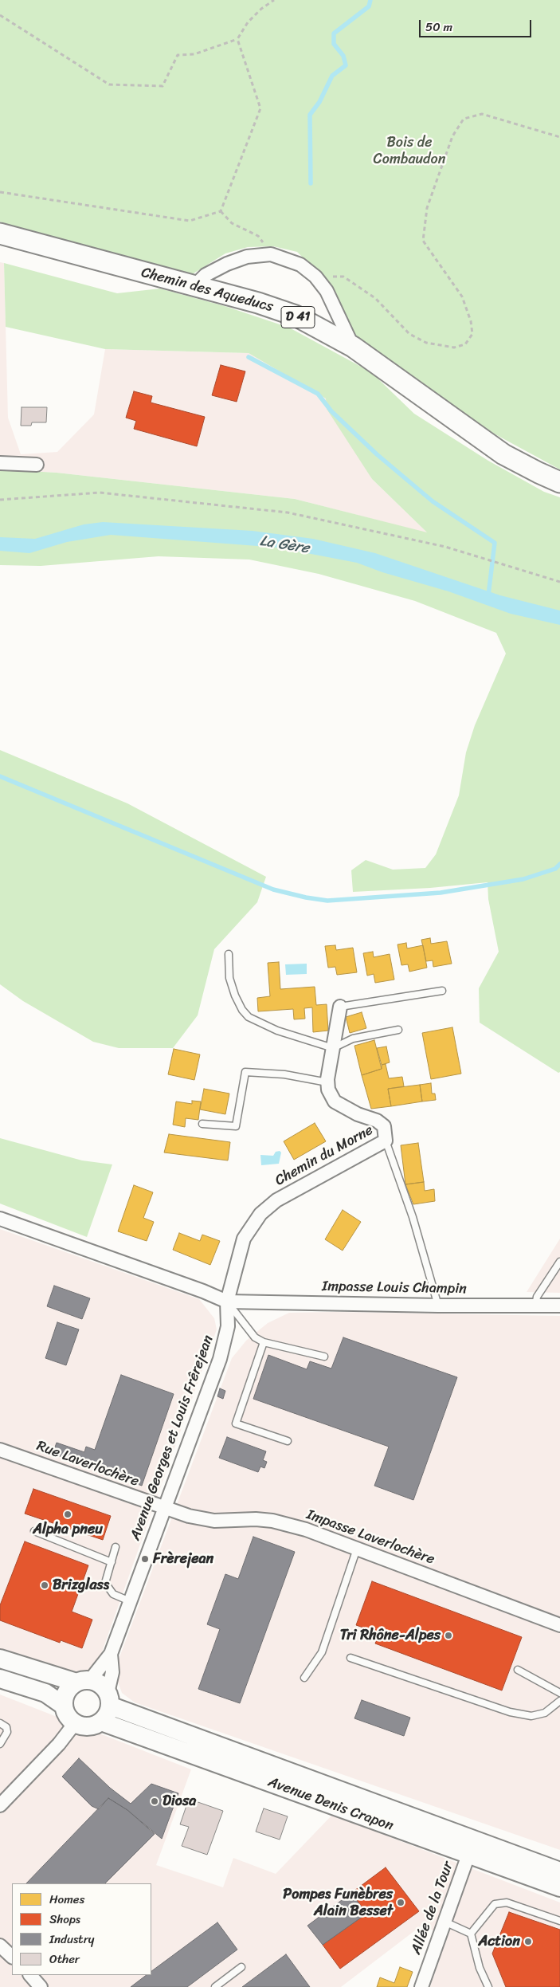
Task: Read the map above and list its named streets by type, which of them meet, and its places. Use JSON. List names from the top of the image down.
{
  "streets": {
    "main road": ["Chemin des Aqueducs", "D 41", "Avenue Denis Crapon"],
    "street": [
      "Chemin du Morne",
      "Impasse Louis Champin",
      "Avenue Georges et Louis Frêrejean",
      "Rue Laverlochère",
      "Impasse Laverlochère",
      "Allée de la Tour"
    ]
  },
  "crossings": [
    ["Chemin du Morne", "Impasse Louis Champin"],
    ["Chemin du Morne", "Avenue Georges et Louis Frêrejean"],
    ["Impasse Louis Champin", "Avenue Georges et Louis Frêrejean"],
    ["Avenue Georges et Louis Frêrejean", "Rue Laverlochère"],
    ["Avenue Georges et Louis Frêrejean", "Impasse Laverlochère"],
    ["Avenue Georges et Louis Frêrejean", "Avenue Denis Crapon"],
    ["Rue Laverlochère", "Impasse Laverlochère"],
    ["Avenue Denis Crapon", "Allée de la Tour"]
  ],
  "water": ["La Gère"],
  "parks": ["Bois de Combaudon"],
  "places": [
    "Alpha pneu",
    "Frèrejean",
    "Brizglass",
    "Tri Rhône-Alpes",
    "Diosa",
    "Pompes Funèbres Alain Besset",
    "Action"
  ],
  "legend": [
    "Homes",
    "Shops",
    "Industry",
    "Other"
  ],
  "scale_bar": "50 m"
}
